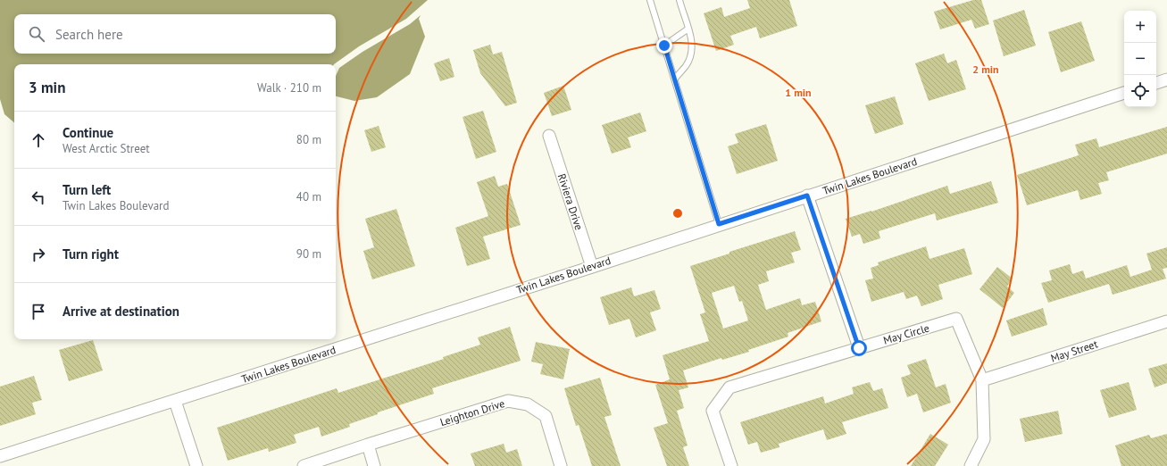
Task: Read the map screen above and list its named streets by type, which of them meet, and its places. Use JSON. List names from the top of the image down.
{
  "streets": {
    "street": [
      "Twin Lakes Boulevard",
      "Riviera Drive",
      "May Circle",
      "May Street",
      "Leighton Drive"
    ]
  },
  "crossings": [
    ["Twin Lakes Boulevard", "Riviera Drive"],
    ["May Circle", "May Street"]
  ],
  "page": {
    "map_buttons": ["+", "−"],
    "search": "Search here",
    "heading": ["3 min", "Walk · 210 m"],
    "list": [
      ["Continue", "West Arctic Street", "80 m"],
      ["Turn left", "Twin Lakes Boulevard", "40 m"],
      ["Turn right", "90 m"],
      "Arrive at destination"
    ]
  },
  "rings": ["2 min", "1 min"]
}
